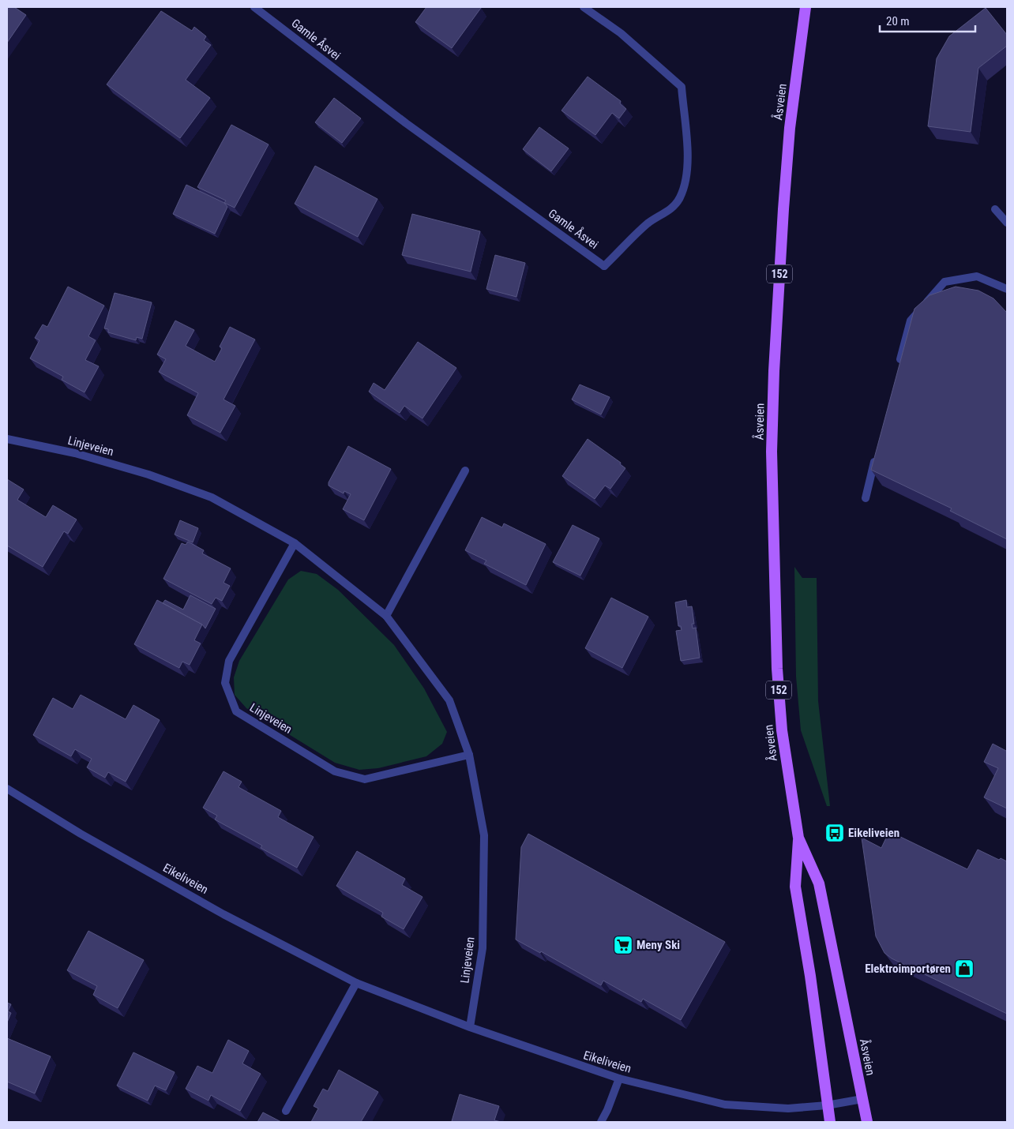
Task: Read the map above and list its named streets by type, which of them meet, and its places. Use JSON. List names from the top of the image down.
{
  "streets": {
    "main road": ["Åsveien", "152"],
    "street": ["Gamle Åsvei", "Linjeveien", "Eikeliveien"]
  },
  "crossings": [
    ["Åsveien", "Eikeliveien"],
    ["Linjeveien", "Eikeliveien"]
  ],
  "places": {
    "bus stop": ["Eikeliveien"],
    "supermarket": ["Meny Ski"],
    "shop": ["Elektroimportøren"]
  },
  "scale_bar": "20 m"
}
